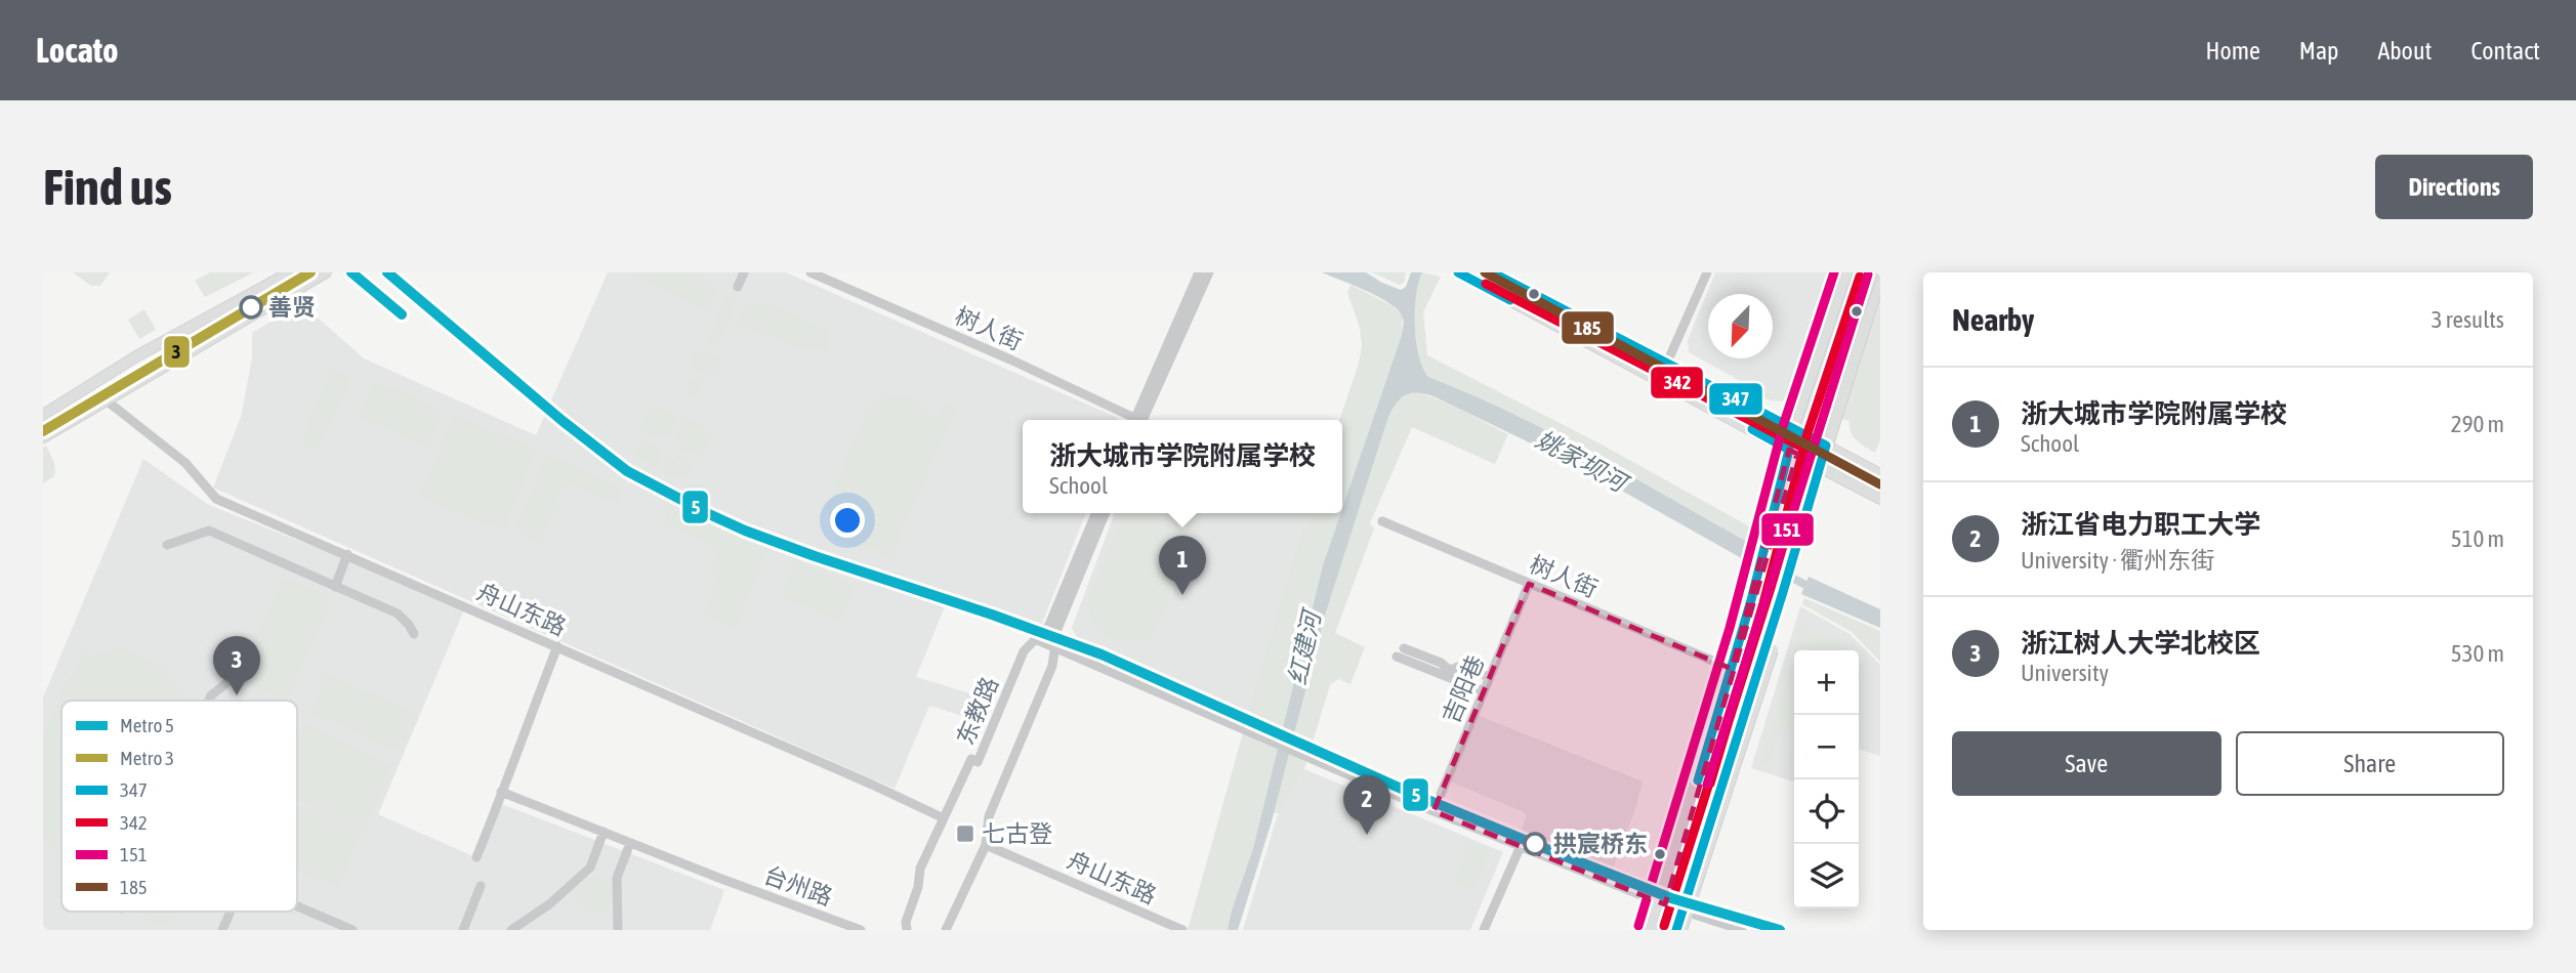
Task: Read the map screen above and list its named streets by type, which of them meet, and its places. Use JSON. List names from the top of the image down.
{
  "streets": {
    "street": [
      "树人街",
      "舟山东路",
      "吉阳巷",
      "东教路",
      "台州路"
    ]
  },
  "crossings": [
    ["树人街", "吉阳巷"],
    ["舟山东路", "东教路"]
  ],
  "water": ["姚家坝河", "红建河"],
  "places": {
    "other": ["善贤", "拱宸桥东"],
    "transit": ["七古登"]
  },
  "lines": [
    "metro line 5",
    "metro line 3",
    "transit line 347",
    "transit line 151",
    "transit line 185",
    "transit line 342"
  ],
  "legend": [
    "Metro 5",
    "Metro 3",
    "347",
    "342",
    "151",
    "185"
  ],
  "north": "bottom left",
  "page": {
    "header": "Locato",
    "nav": [
      "Home",
      "Map",
      "About",
      "Contact"
    ],
    "buttons": [
      "Directions",
      ["Save", "Share"]
    ],
    "title": "Find us",
    "heading": ["Nearby", "3 results"],
    "list": [
      {
        "mark": "1",
        "name": "浙大城市学院附属学校",
        "note": "School",
        "value": "290 m"
      },
      {
        "mark": "2",
        "name": "浙江省电力职工大学",
        "note": "University · 衢州东街",
        "value": "510 m"
      },
      {
        "mark": "3",
        "name": "浙江树人大学北校区",
        "note": "University",
        "value": "530 m"
      }
    ],
    "popup": ["浙大城市学院附属学校", "School"],
    "pins": ["1", "3", "2"],
    "map_buttons": ["+", "−"]
  }
}
